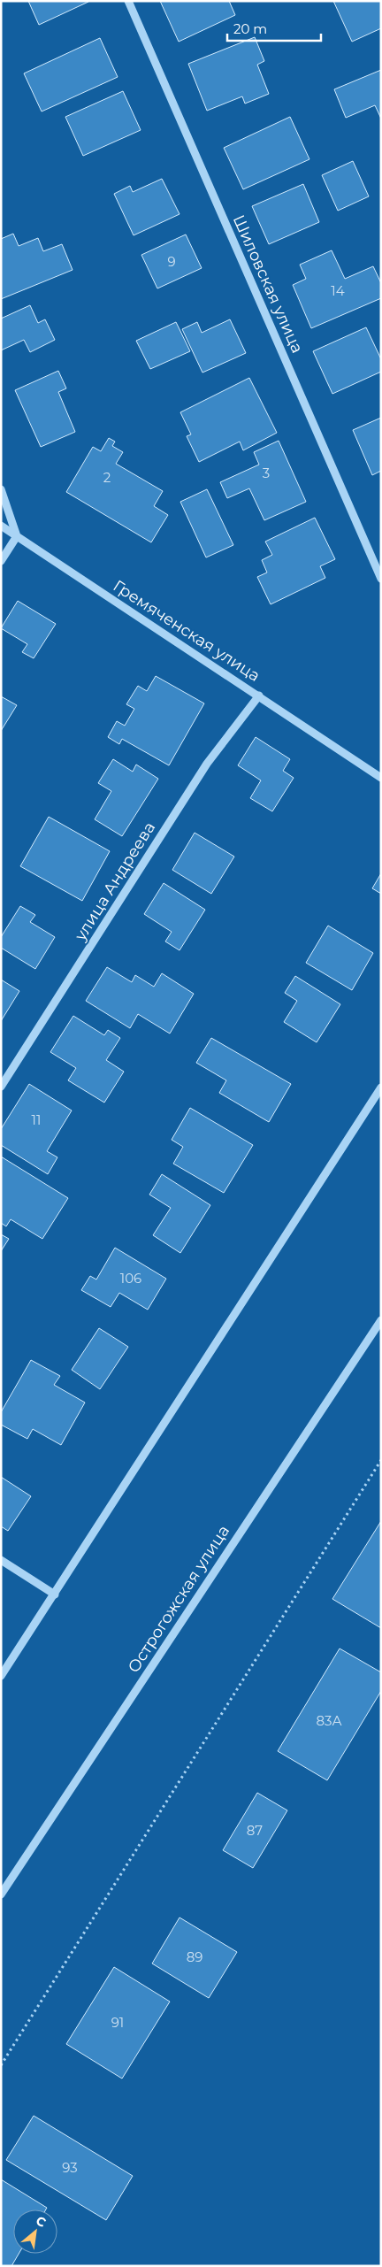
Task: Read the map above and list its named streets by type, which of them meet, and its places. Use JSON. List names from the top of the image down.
{
  "streets": {
    "street": [
      "Шиловская улица",
      "Гремяченская улица",
      "улица Андреева",
      "Острогожская улица"
    ]
  },
  "crossings": [
    ["Гремяченская улица", "улица Андреева"]
  ],
  "house_numbers": [
    "9",
    "14",
    "3",
    "2",
    "11",
    "106",
    "83А",
    "87",
    "89",
    "91",
    "93"
  ],
  "scale_bar": "20 m",
  "north": "top right"
}
